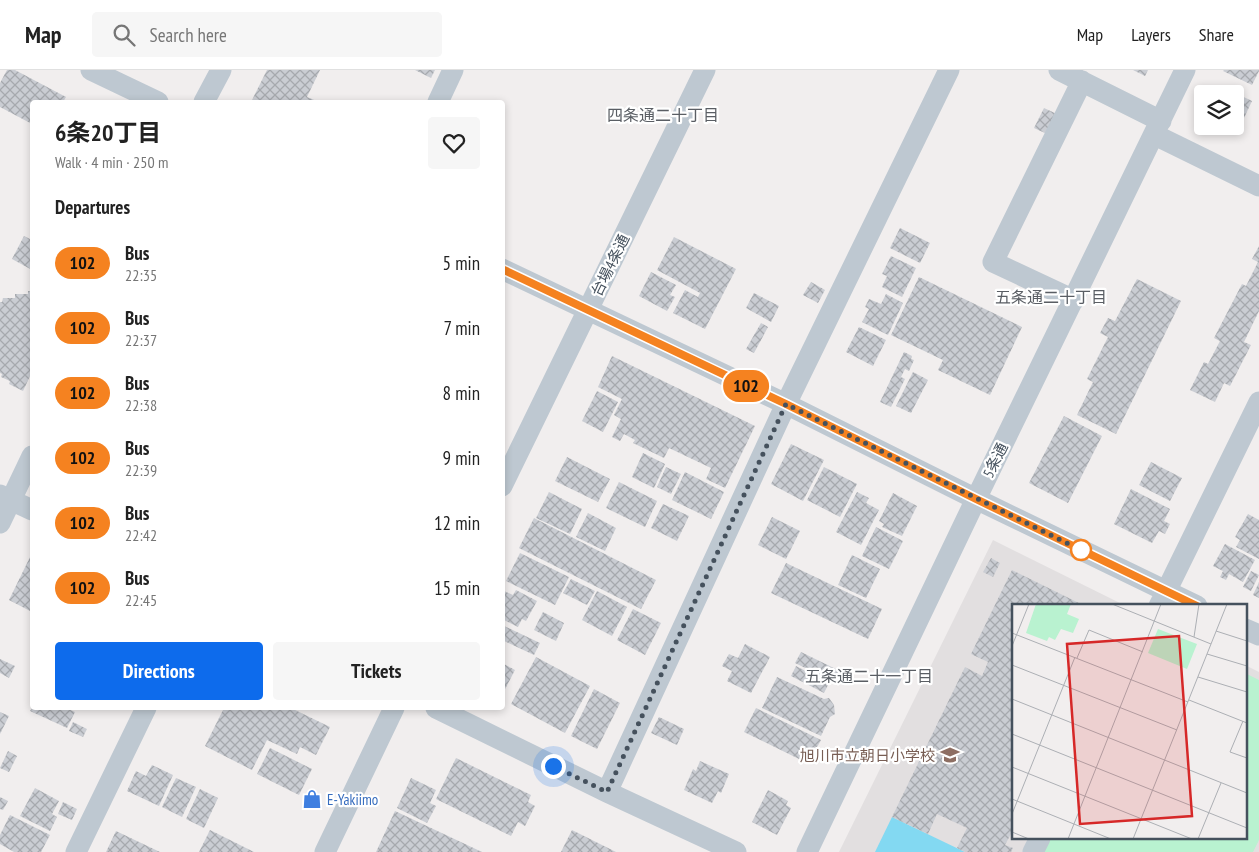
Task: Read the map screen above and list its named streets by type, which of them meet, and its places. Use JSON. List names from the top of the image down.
{
  "streets": {
    "street": ["台場4条通", "5条通"]
  },
  "districts": ["四条通二十丁目", "五条通二十丁目", "五条通二十一丁目"],
  "places": {
    "school or university": ["旭川市立朝日小学校"],
    "shop": ["E-Yakiimo"]
  },
  "lines": ["bus line 102"],
  "page": {
    "header": "Map",
    "search": "Search here",
    "nav": ["Map", "Layers", "Share"],
    "on_map": "102",
    "heading": [
      ["6条20丁目", "Walk · 4 min · 250 m"],
      "Departures"
    ],
    "list": [
      {
        "mark": "102",
        "name": "Bus",
        "note": "22:35",
        "value": "5 min"
      },
      {
        "mark": "102",
        "name": "Bus",
        "note": "22:37",
        "value": "7 min"
      },
      {
        "mark": "102",
        "name": "Bus",
        "note": "22:38",
        "value": "8 min"
      },
      {
        "mark": "102",
        "name": "Bus",
        "note": "22:39",
        "value": "9 min"
      },
      {
        "mark": "102",
        "name": "Bus",
        "note": "22:42",
        "value": "12 min"
      },
      {
        "mark": "102",
        "name": "Bus",
        "note": "22:45",
        "value": "15 min"
      }
    ],
    "buttons": ["Directions", "Tickets"]
  }
}
